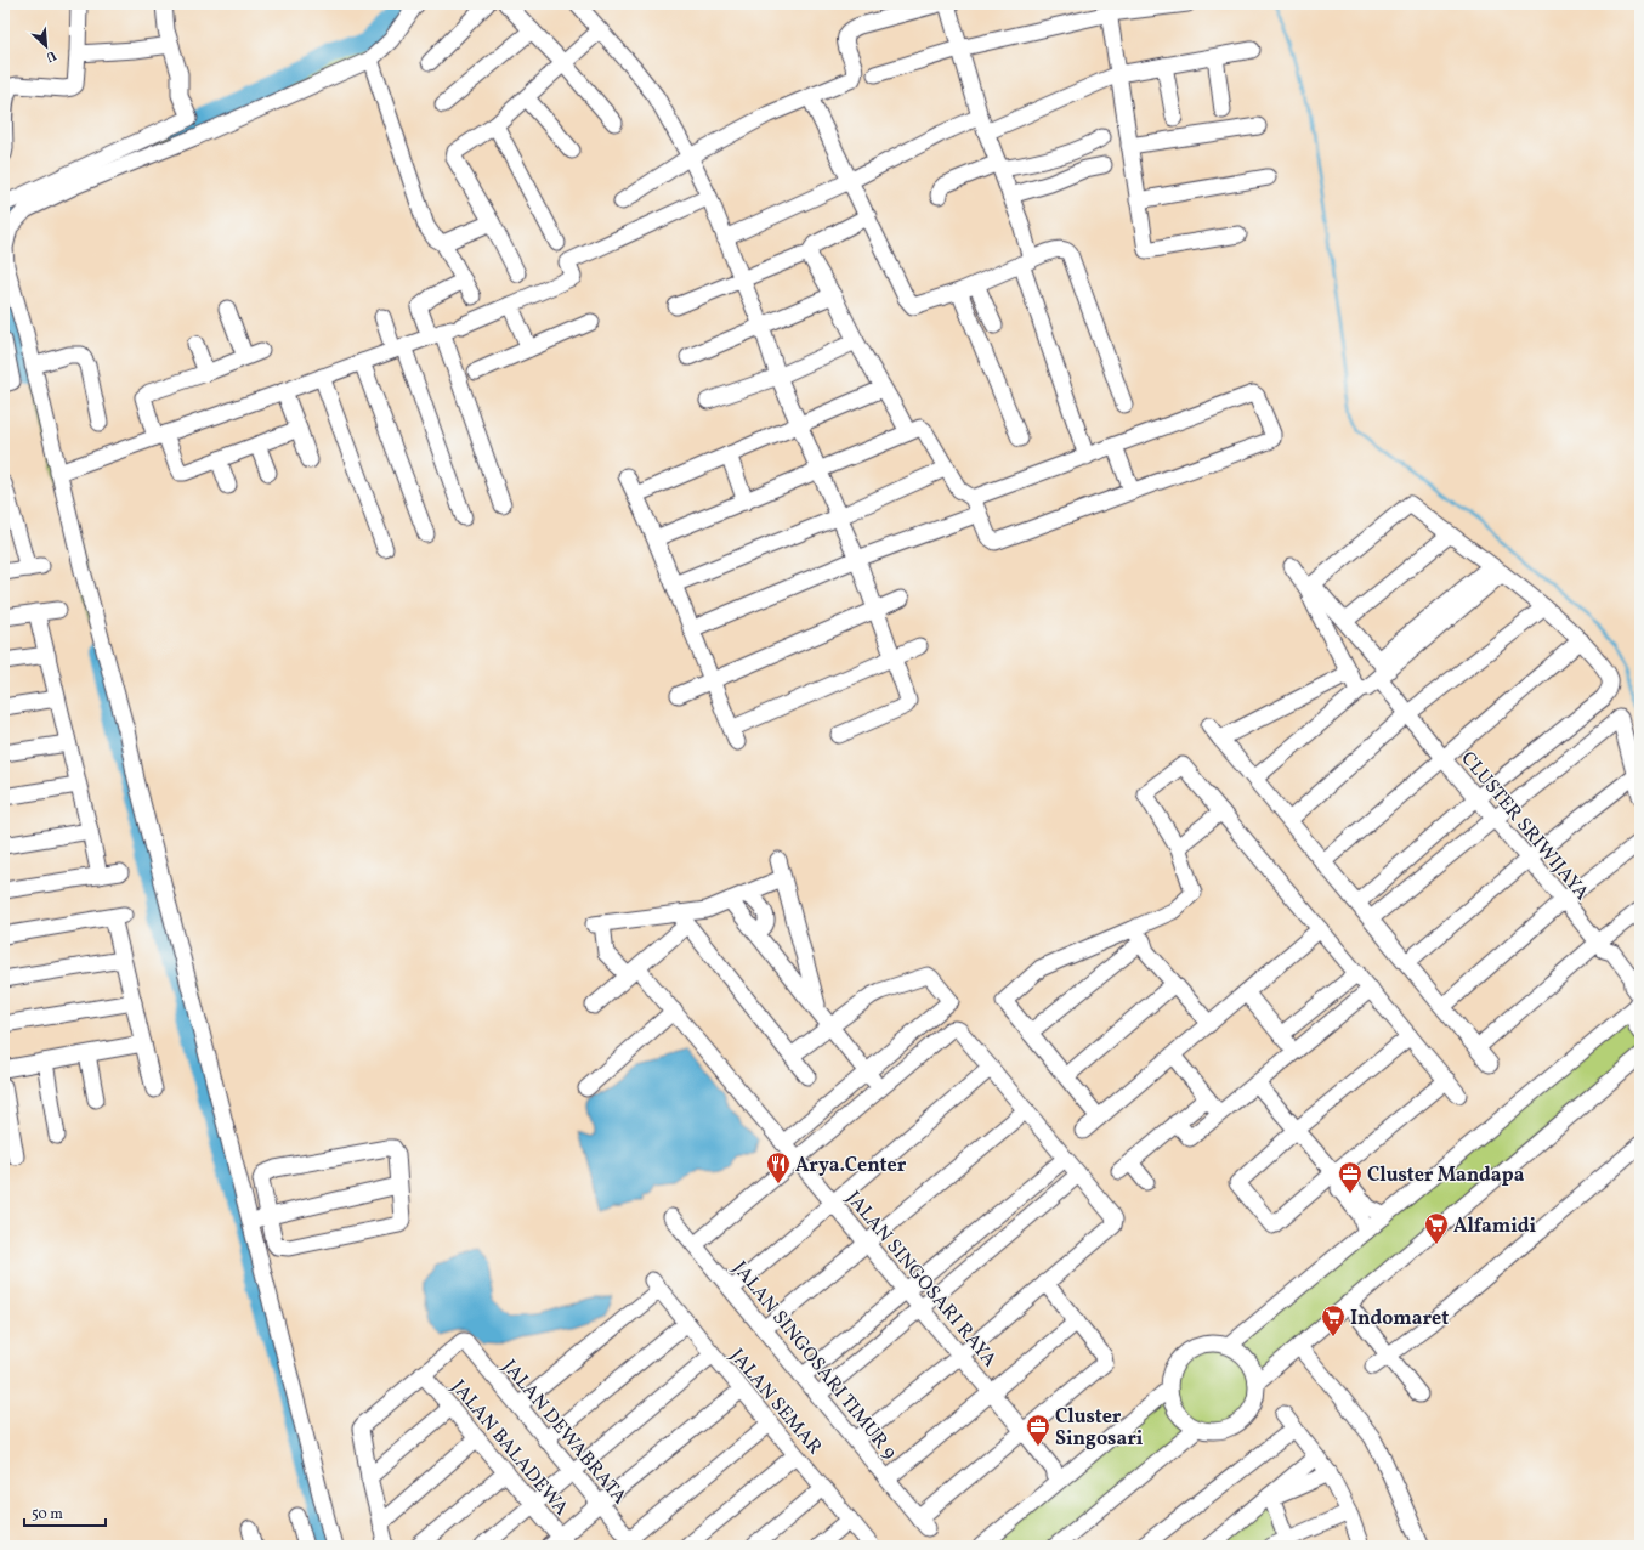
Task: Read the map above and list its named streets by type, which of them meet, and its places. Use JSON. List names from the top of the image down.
{
  "streets": {
    "street": [
      "CLUSTER SRIWIJAYA",
      "JALAN SINGOSARI RAYA",
      "JALAN SINGOSARI TIMUR 9",
      "JALAN SEMAR",
      "JALAN DEWABRATA",
      "JALAN BALADEWA"
    ]
  },
  "crossings": [
    ["JALAN SINGOSARI RAYA", "JALAN SINGOSARI TIMUR 9"],
    ["JALAN SEMAR", "JALAN DEWABRATA"],
    ["JALAN DEWABRATA", "JALAN BALADEWA"]
  ],
  "places": {
    "restaurant": ["Arya.Center"],
    "office": ["Cluster Mandapa", "Cluster Singosari"],
    "supermarket": ["Alfamidi", "Indomaret"]
  },
  "scale_bar": "50 m",
  "north": "bottom right"
}
